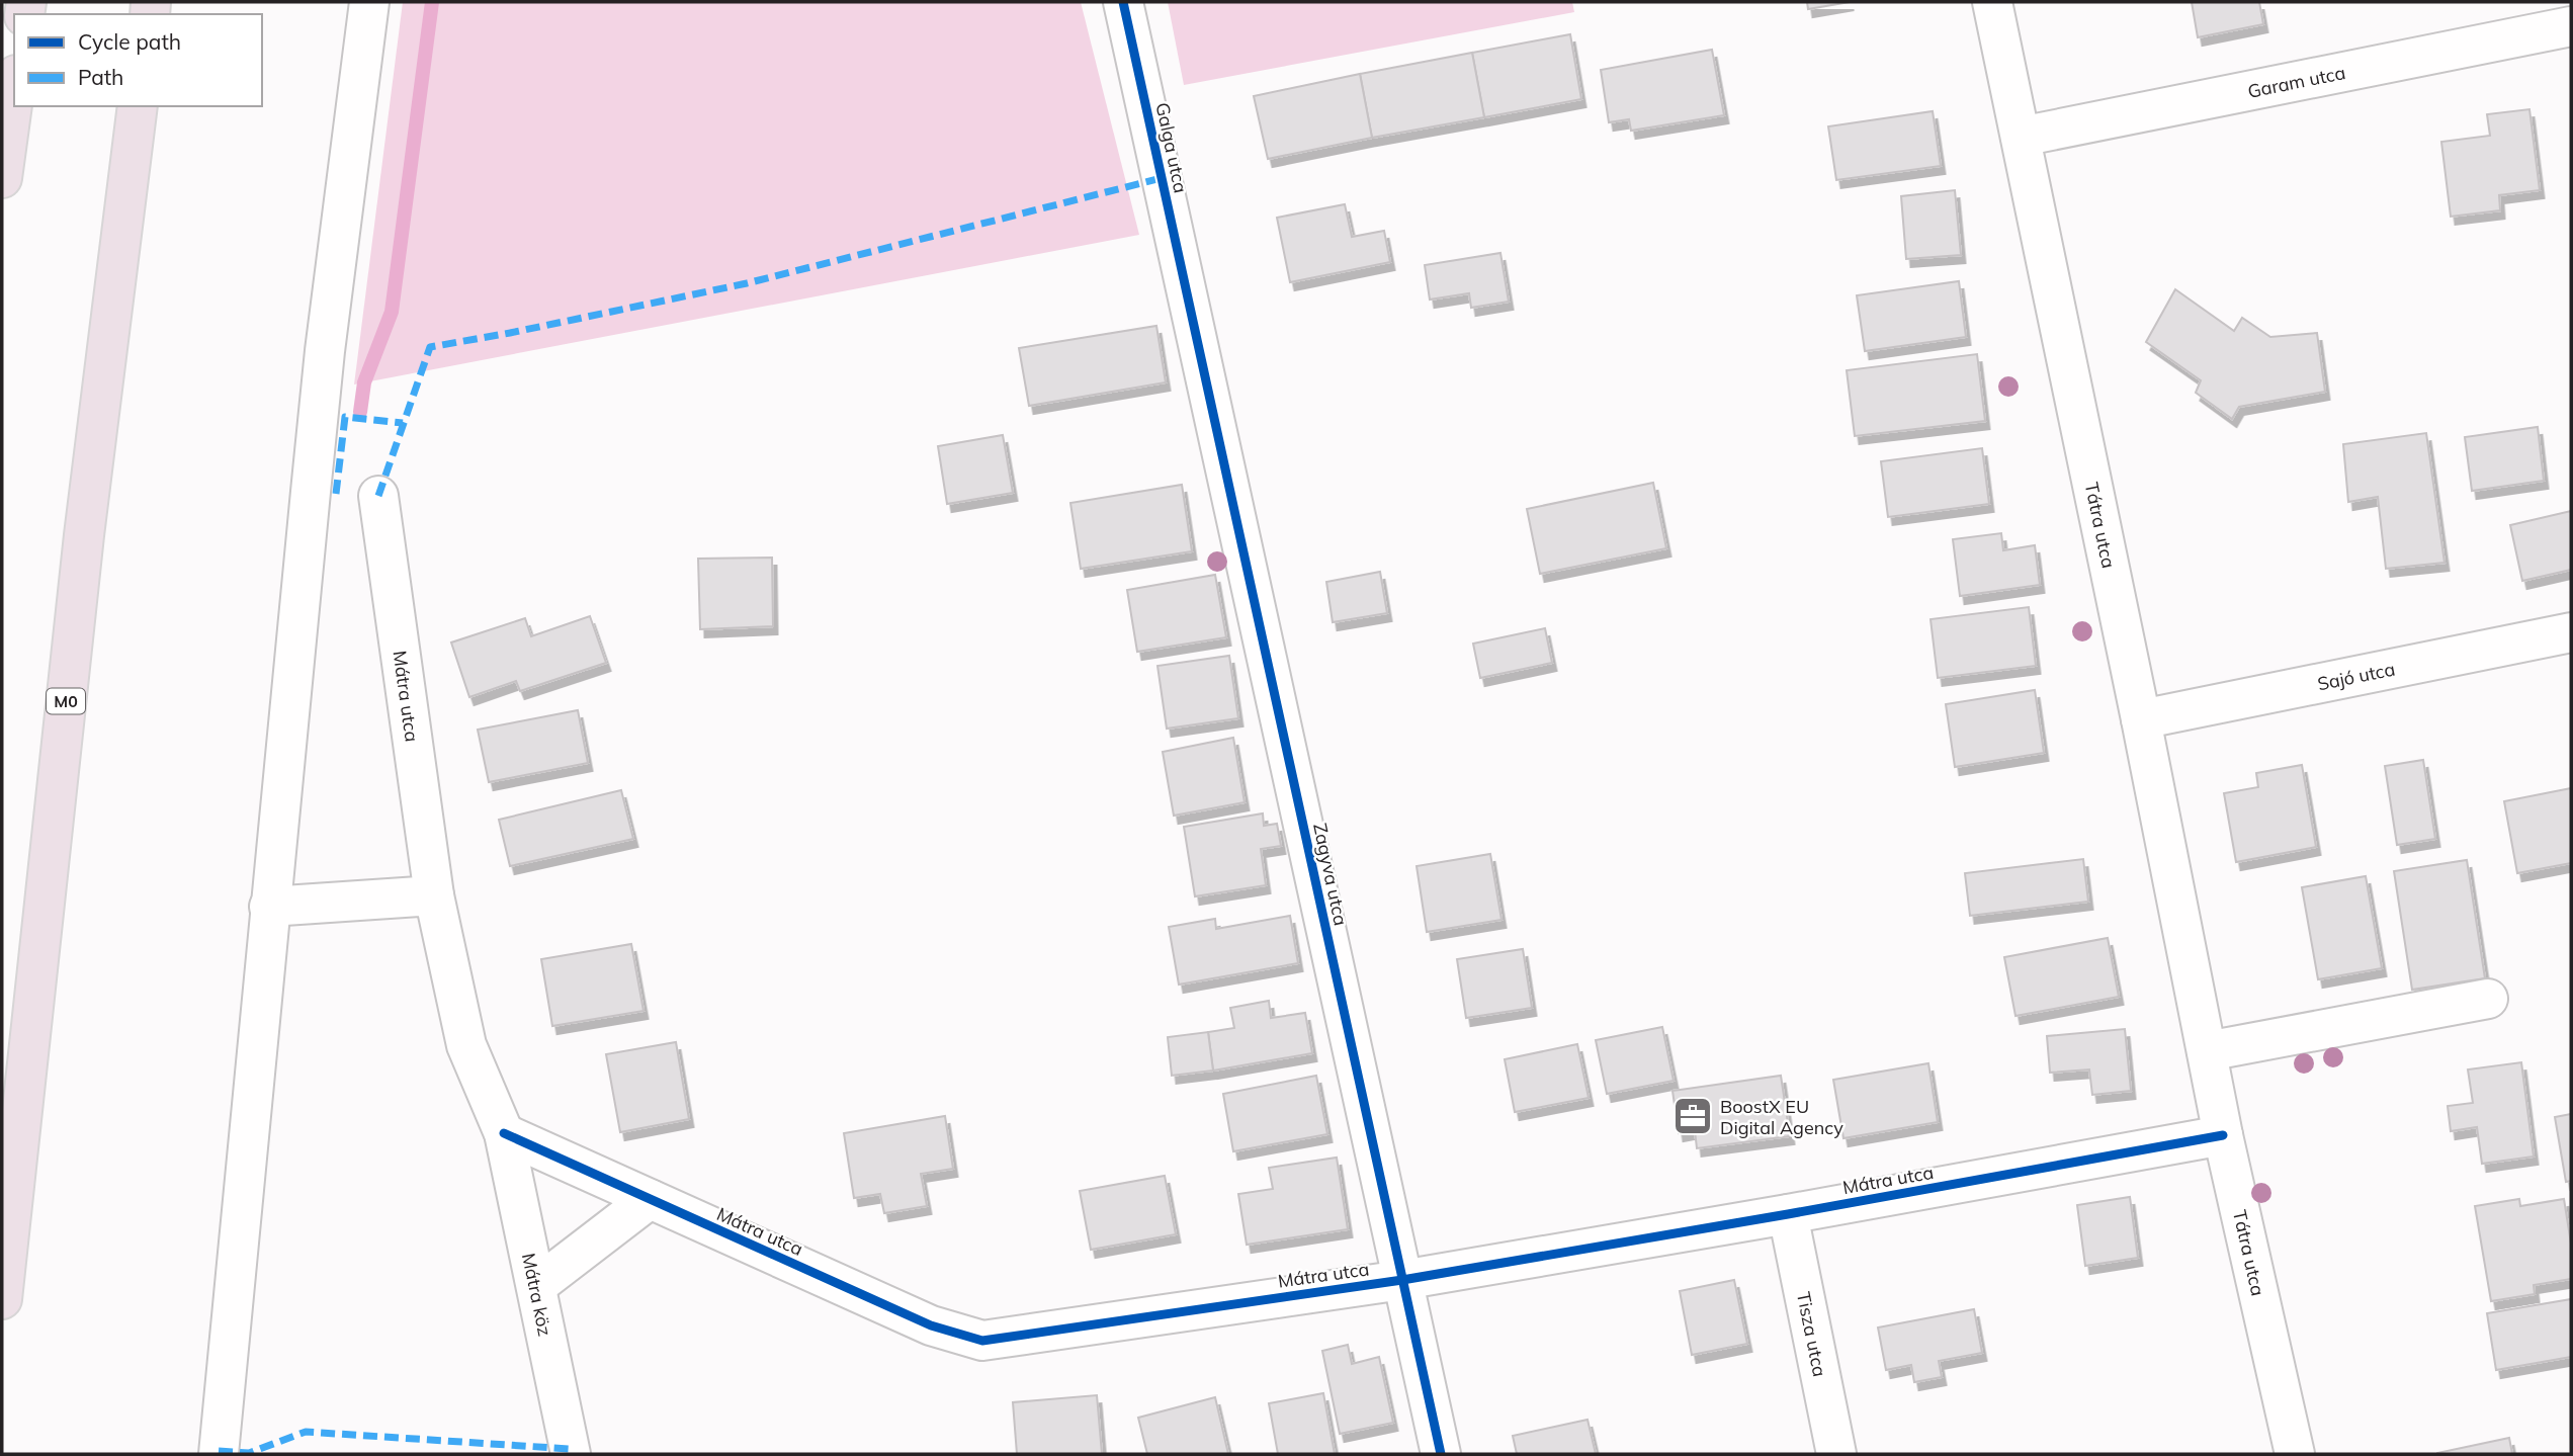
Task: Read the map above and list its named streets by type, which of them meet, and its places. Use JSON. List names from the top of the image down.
{
  "streets": {
    "highway": ["M0"],
    "street": [
      "Garam utca",
      "Galga utca",
      "Tátra utca",
      "Sajó utca",
      "Mátra utca",
      "Zagyva utca",
      "Mátra köz",
      "Tisza utca"
    ]
  },
  "crossings": [
    ["Garam utca", "Tátra utca"],
    ["Galga utca", "Zagyva utca"],
    ["Tátra utca", "Sajó utca"],
    ["Tátra utca", "Mátra utca"],
    ["Mátra utca", "Zagyva utca"],
    ["Mátra utca", "Mátra köz"],
    ["Mátra utca", "Tisza utca"]
  ],
  "places": {
    "office": ["BoostX EU Digital Agency"]
  },
  "legend": ["Cycle path", "Path"]
}
